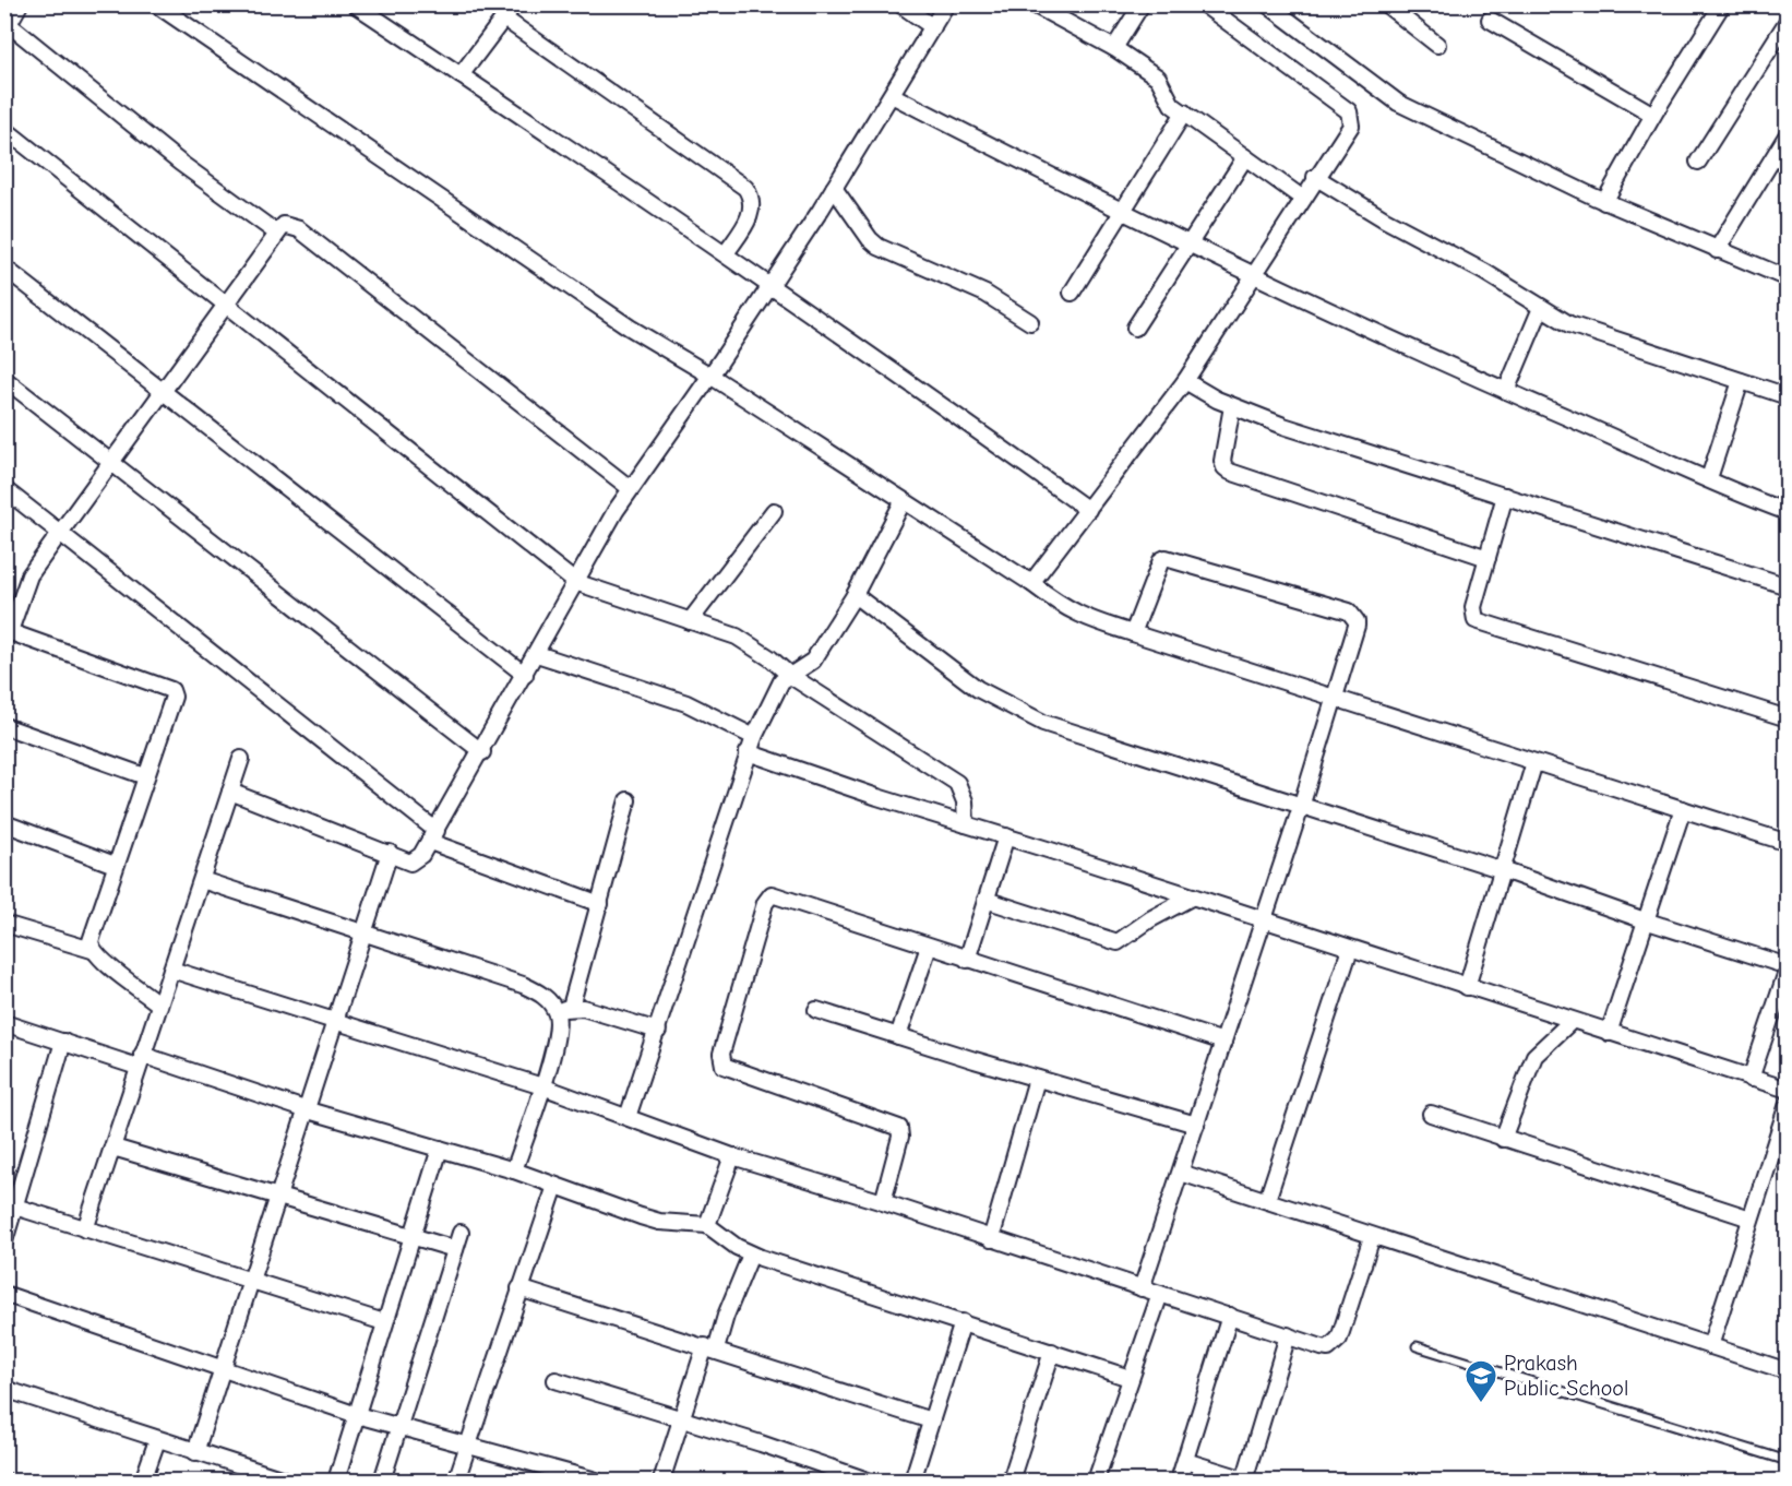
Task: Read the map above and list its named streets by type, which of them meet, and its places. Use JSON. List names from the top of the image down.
{
  "places": {
    "school or university": ["Prakash Public School"]
  }
}
